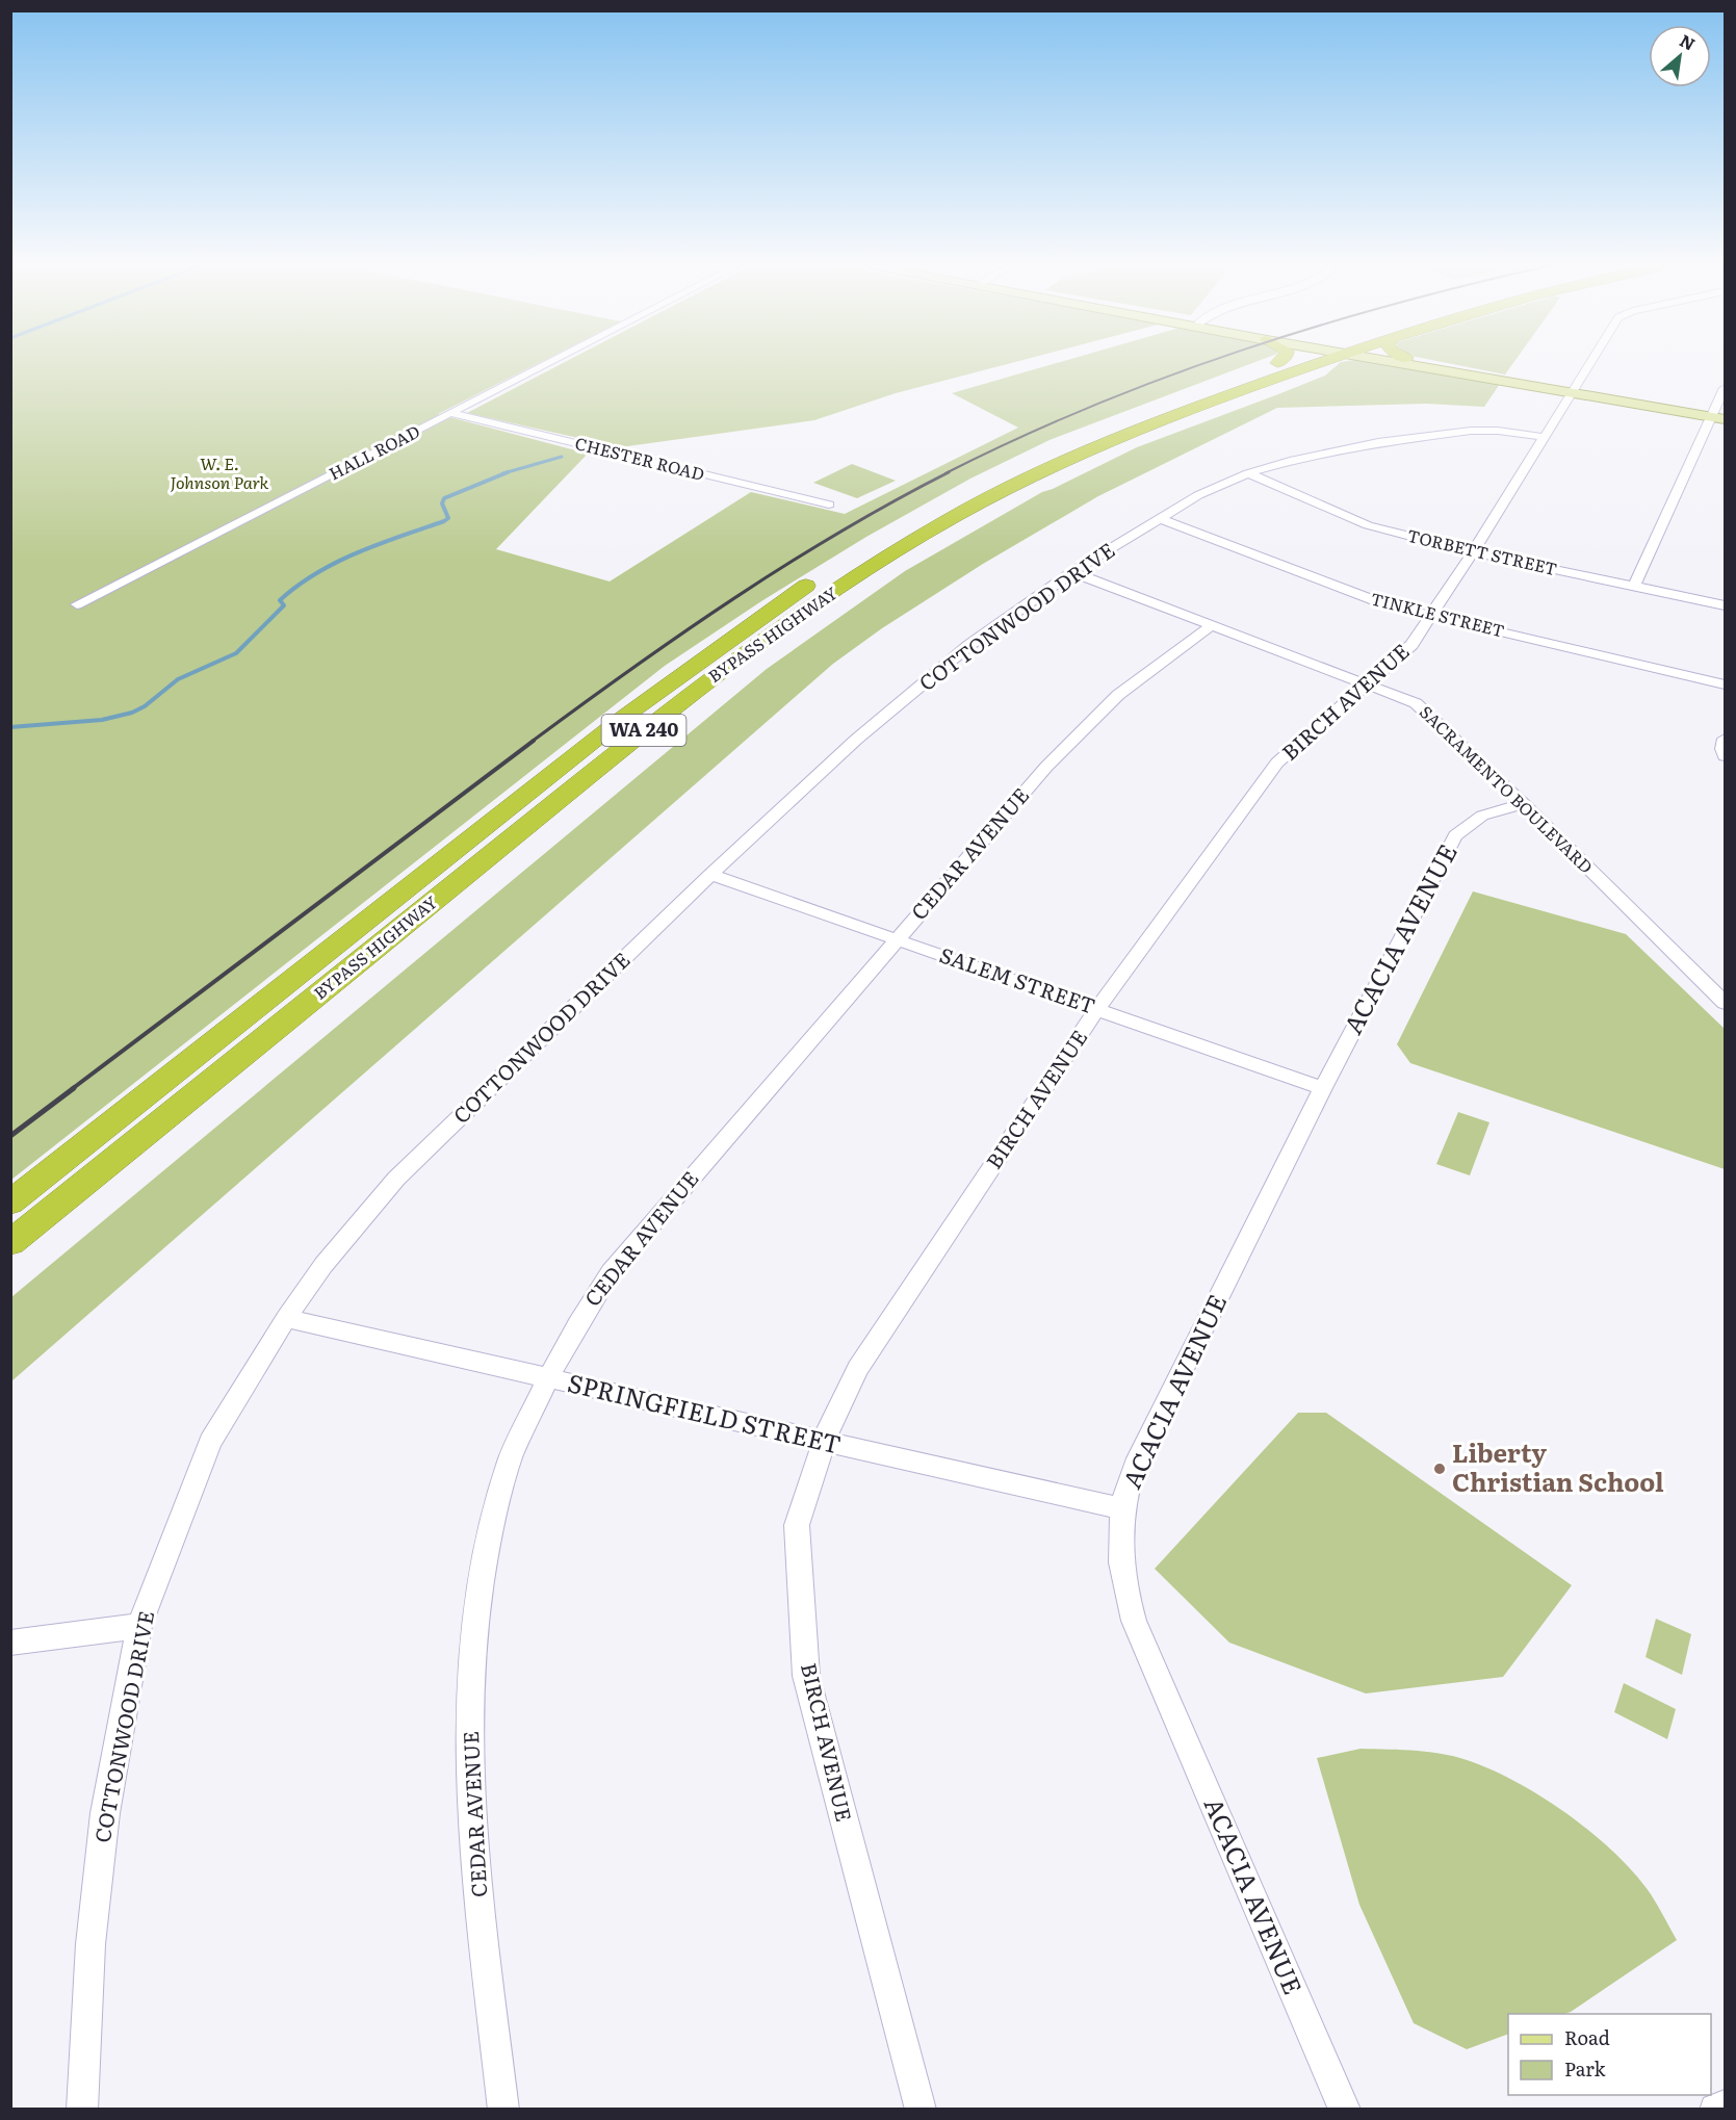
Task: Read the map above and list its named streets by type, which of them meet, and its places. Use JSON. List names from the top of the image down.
{
  "streets": {
    "highway": ["BYPASS HIGHWAY", "WA 240"],
    "street": [
      "HALL ROAD",
      "CHESTER ROAD",
      "TORBETT STREET",
      "TINKLE STREET",
      "COTTONWOOD DRIVE",
      "BIRCH AVENUE",
      "SACRAMENTO BOULEVARD",
      "CEDAR AVENUE",
      "ACACIA AVENUE",
      "SALEM STREET",
      "SPRINGFIELD STREET"
    ]
  },
  "crossings": [
    ["HALL ROAD", "CHESTER ROAD"],
    ["TORBETT STREET", "COTTONWOOD DRIVE"],
    ["TORBETT STREET", "BIRCH AVENUE"],
    ["TINKLE STREET", "COTTONWOOD DRIVE"],
    ["TINKLE STREET", "BIRCH AVENUE"],
    ["COTTONWOOD DRIVE", "BIRCH AVENUE"],
    ["COTTONWOOD DRIVE", "SACRAMENTO BOULEVARD"],
    ["COTTONWOOD DRIVE", "SALEM STREET"],
    ["COTTONWOOD DRIVE", "SPRINGFIELD STREET"],
    ["BIRCH AVENUE", "SACRAMENTO BOULEVARD"],
    ["BIRCH AVENUE", "SALEM STREET"],
    ["BIRCH AVENUE", "SPRINGFIELD STREET"],
    ["SACRAMENTO BOULEVARD", "CEDAR AVENUE"],
    ["SACRAMENTO BOULEVARD", "ACACIA AVENUE"],
    ["CEDAR AVENUE", "SALEM STREET"],
    ["CEDAR AVENUE", "SPRINGFIELD STREET"],
    ["ACACIA AVENUE", "SALEM STREET"],
    ["ACACIA AVENUE", "SPRINGFIELD STREET"]
  ],
  "parks": ["W. E. Johnson Park"],
  "places": ["Liberty Christian School"],
  "legend": ["Road", "Park"],
  "north": "top right"
}
